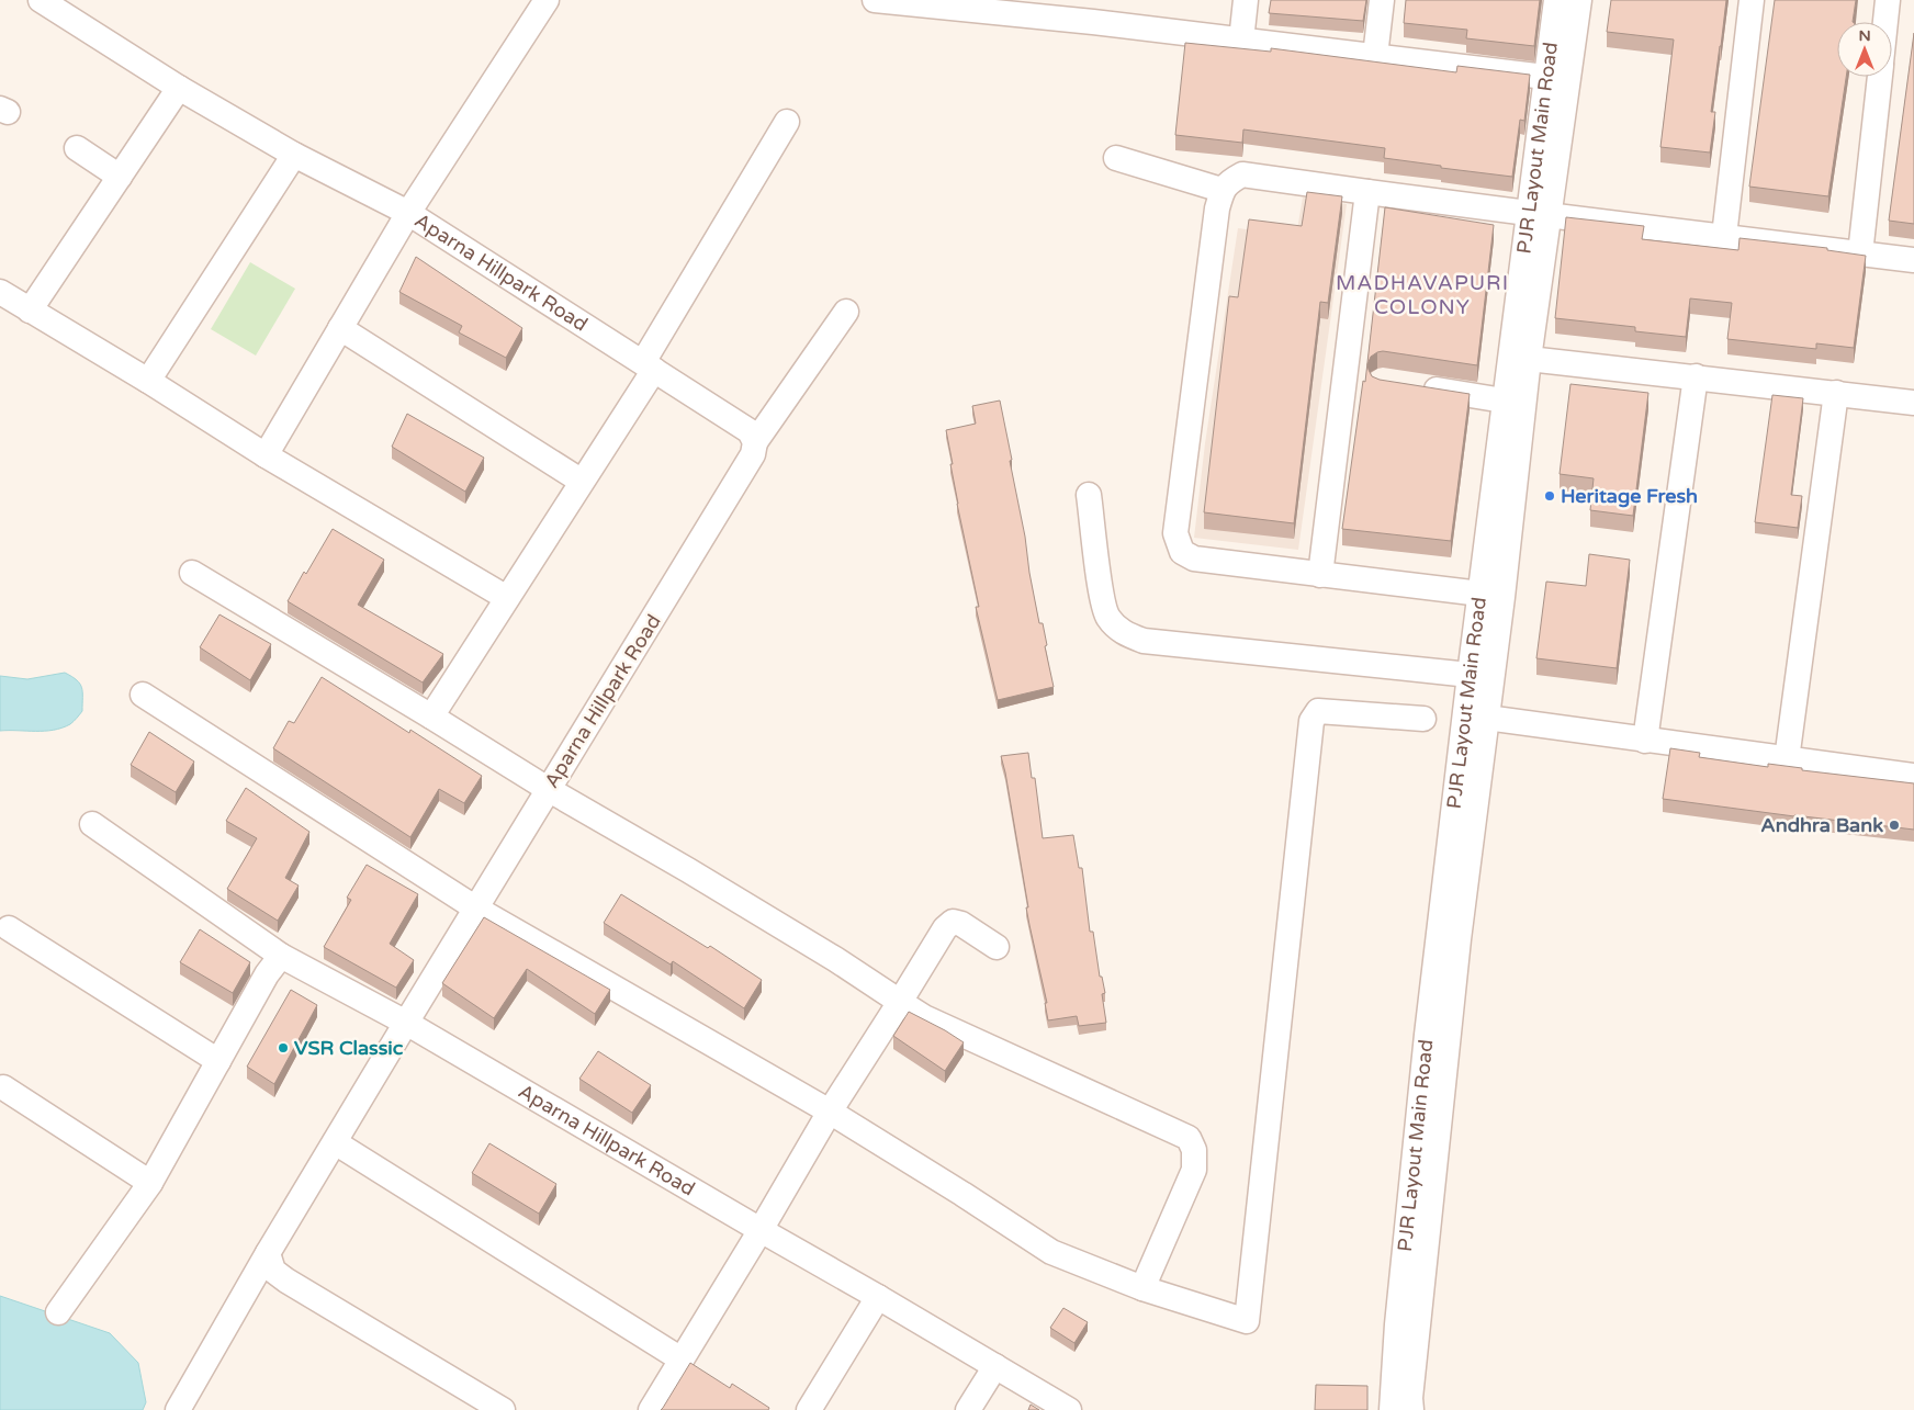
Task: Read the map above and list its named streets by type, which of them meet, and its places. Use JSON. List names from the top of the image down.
{
  "streets": {
    "street": ["PJR Layout Main Road", "Aparna Hillpark Road"]
  },
  "districts": ["MADHAVAPURI COLONY"],
  "places": ["Heritage Fresh", "Andhra Bank", "VSR Classic"],
  "north": "top"
}
